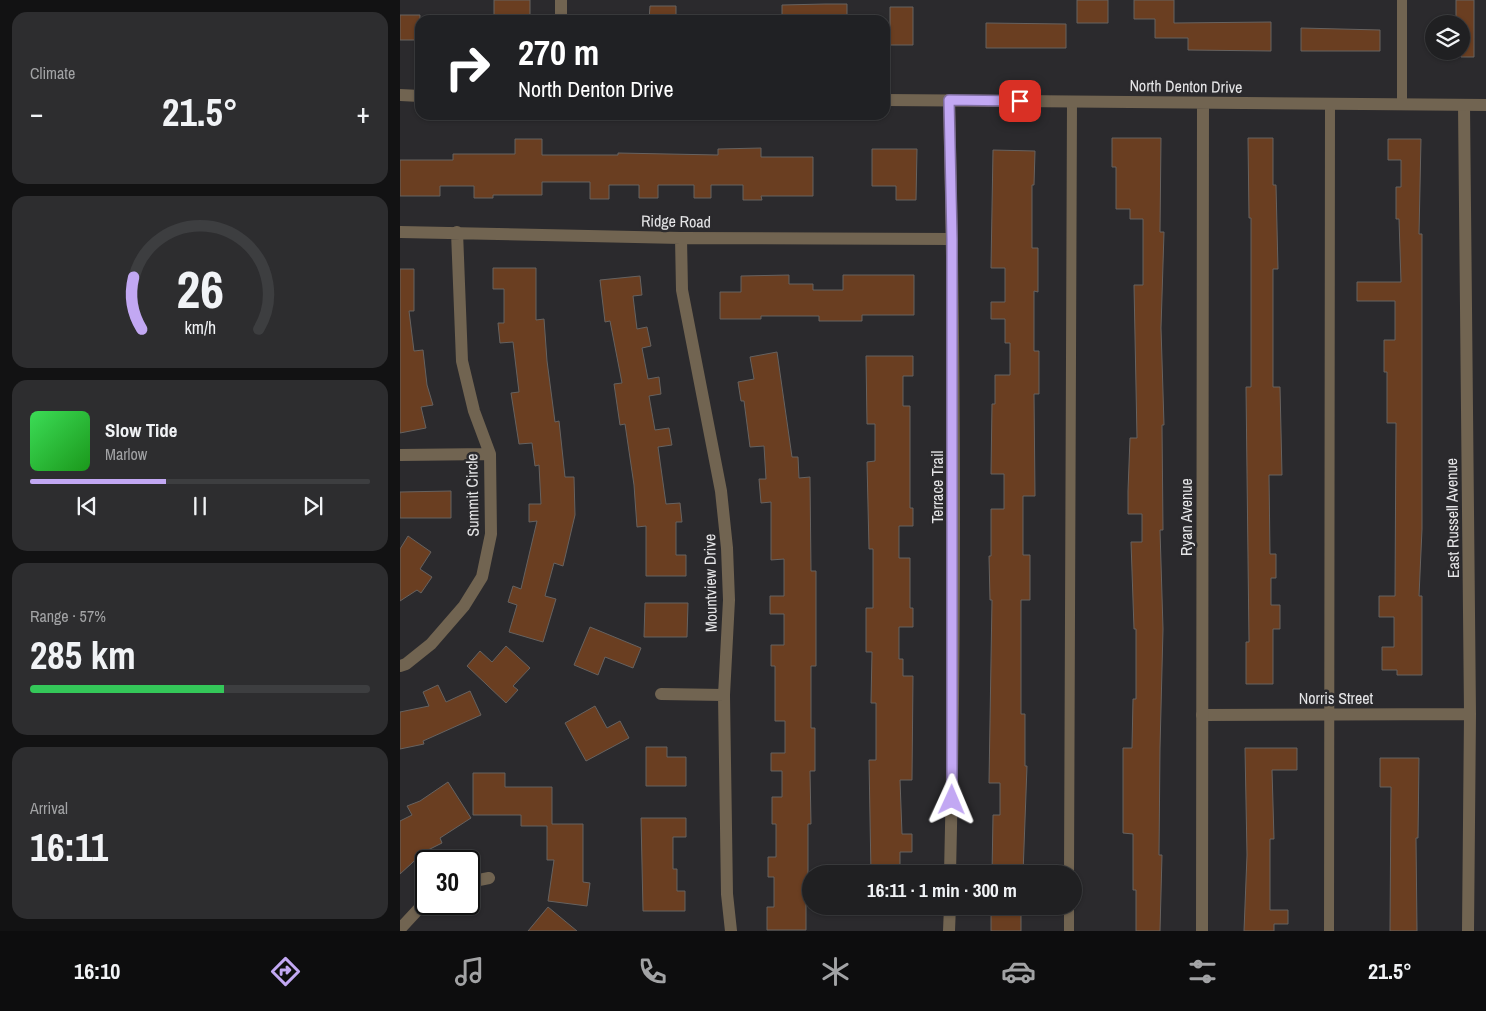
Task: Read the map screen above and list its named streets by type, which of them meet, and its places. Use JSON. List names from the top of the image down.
{
  "streets": {
    "street": [
      "North Denton Drive",
      "Ridge Road",
      "Terrace Trail",
      "Summit Circle",
      "Ryan Avenue",
      "East Russell Avenue",
      "Mountview Drive",
      "Norris Street"
    ]
  },
  "crossings": [
    ["North Denton Drive", "Terrace Trail"],
    ["North Denton Drive", "Ryan Avenue"],
    ["North Denton Drive", "East Russell Avenue"],
    ["Ridge Road", "Terrace Trail"],
    ["Ridge Road", "Summit Circle"],
    ["Ridge Road", "Mountview Drive"],
    ["Ryan Avenue", "Norris Street"],
    ["East Russell Avenue", "Norris Street"]
  ],
  "page": {
    "tile": [
      "Climate",
      ["Range · 57%", "285 km"],
      ["Arrival", "16:11"]
    ],
    "turn": ["270 m", "North Denton Drive"],
    "heat": ["−", "21.5°", "+"],
    "song": ["Slow Tide", "Marlow"],
    "limit": "30",
    "trip": "16:11 · 1 min · 300 m",
    "tabs": ["16:10", "21.5°"],
    "gauge": ["26", "km/h"]
  }
}
